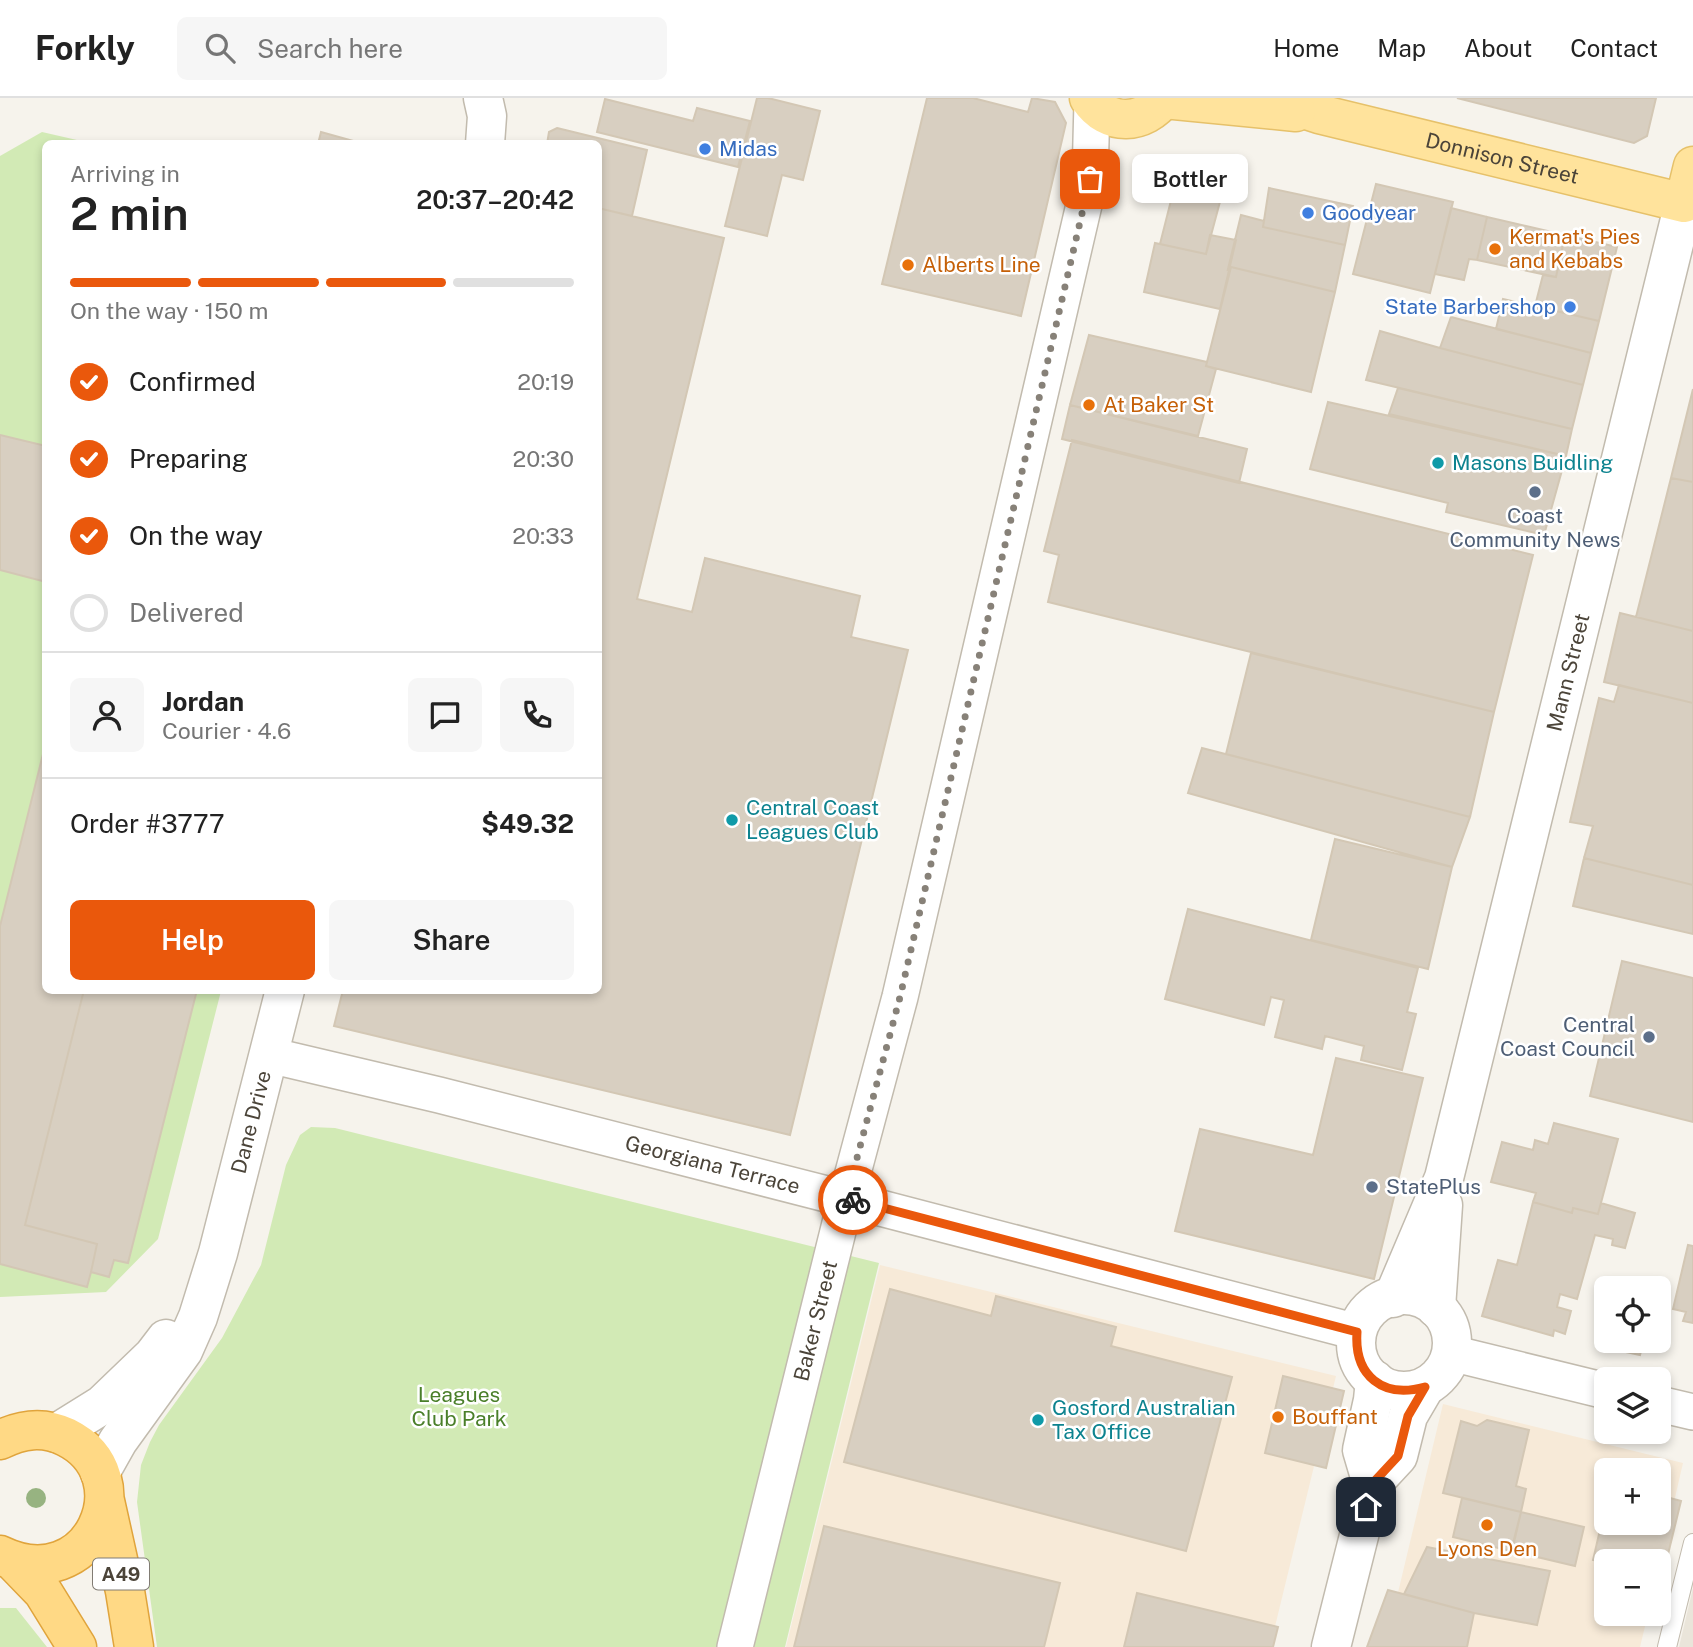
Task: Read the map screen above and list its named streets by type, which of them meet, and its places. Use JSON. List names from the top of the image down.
{
  "streets": {
    "highway": ["A49"],
    "main road": ["Donnison Street", "Mann Street"],
    "street": ["Dane Drive", "Georgiana Terrace", "Baker Street"]
  },
  "crossings": [
    ["Donnison Street", "Mann Street"],
    ["Donnison Street", "Baker Street"],
    ["Mann Street", "Georgiana Terrace"],
    ["Dane Drive", "Georgiana Terrace"],
    ["Dane Drive", "A49"],
    ["Georgiana Terrace", "Baker Street"]
  ],
  "parks": ["Leagues Club Park"],
  "places": [
    "Midas",
    "Bottler",
    "Goodyear",
    "Kermat's Pies and Kebabs",
    "Alberts Line",
    "State Barbershop",
    "At Baker St",
    "Masons Buidling",
    "Coast Community News",
    "Central Coast Leagues Club",
    "Central Coast Council",
    "StatePlus",
    "Bouffant",
    "Gosford Australian Tax Office",
    "Lyons Den"
  ],
  "page": {
    "header": "Forkly",
    "search": "Search here",
    "nav": [
      "Home",
      "Map",
      "About",
      "Contact"
    ],
    "heading": ["2 min", "Arriving in", "20:37–20:42"],
    "panel": [
      "Jordan",
      "Courier · 4.6",
      "Order #3777",
      "$49.32"
    ],
    "bubble": "Bottler",
    "bar": "On the way · 150 m",
    "list": [
      ["Confirmed", "20:19"],
      ["Preparing", "20:30"],
      ["On the way", "20:33"],
      "Delivered"
    ],
    "buttons": ["Help", "Share"],
    "map_buttons": ["+", "−"]
  }
}
